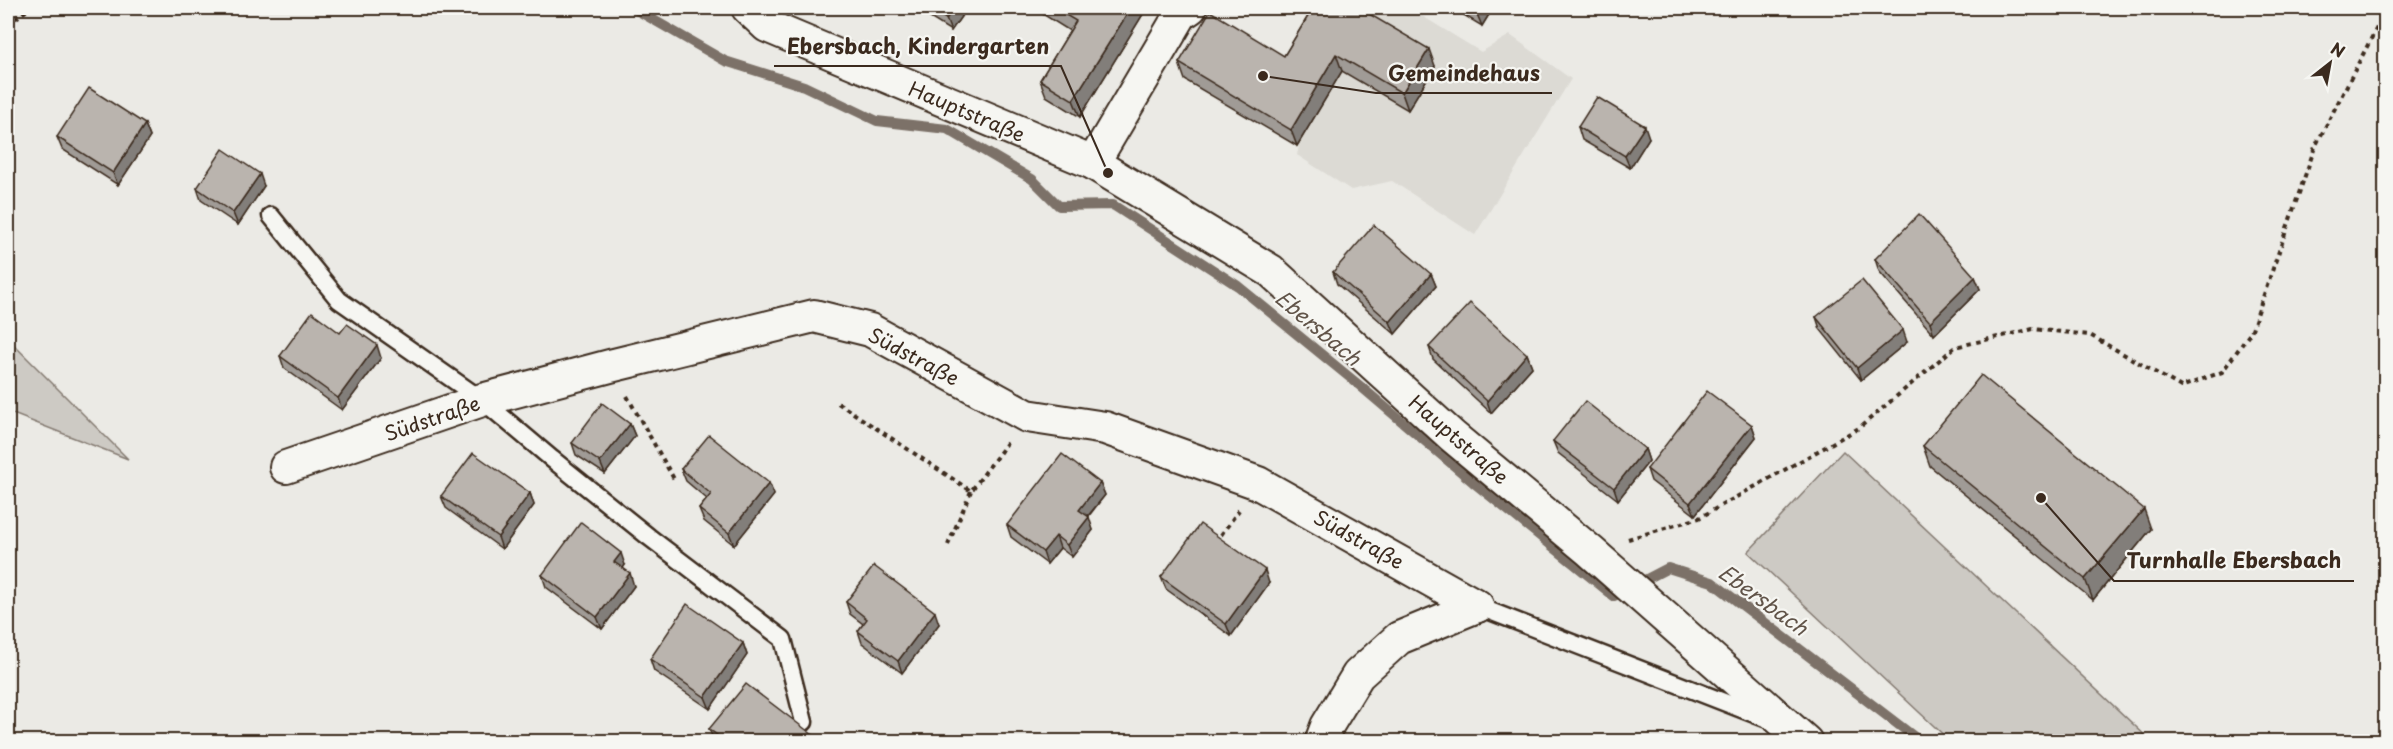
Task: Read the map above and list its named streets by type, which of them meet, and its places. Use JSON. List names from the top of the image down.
{
  "streets": {
    "street": ["Hauptstraße", "Südstraße"]
  },
  "water": ["Ebersbach"],
  "places": ["Gemeindehaus", "Ebersbach, Kindergarten", "Turnhalle Ebersbach"],
  "north": "top right"
}
